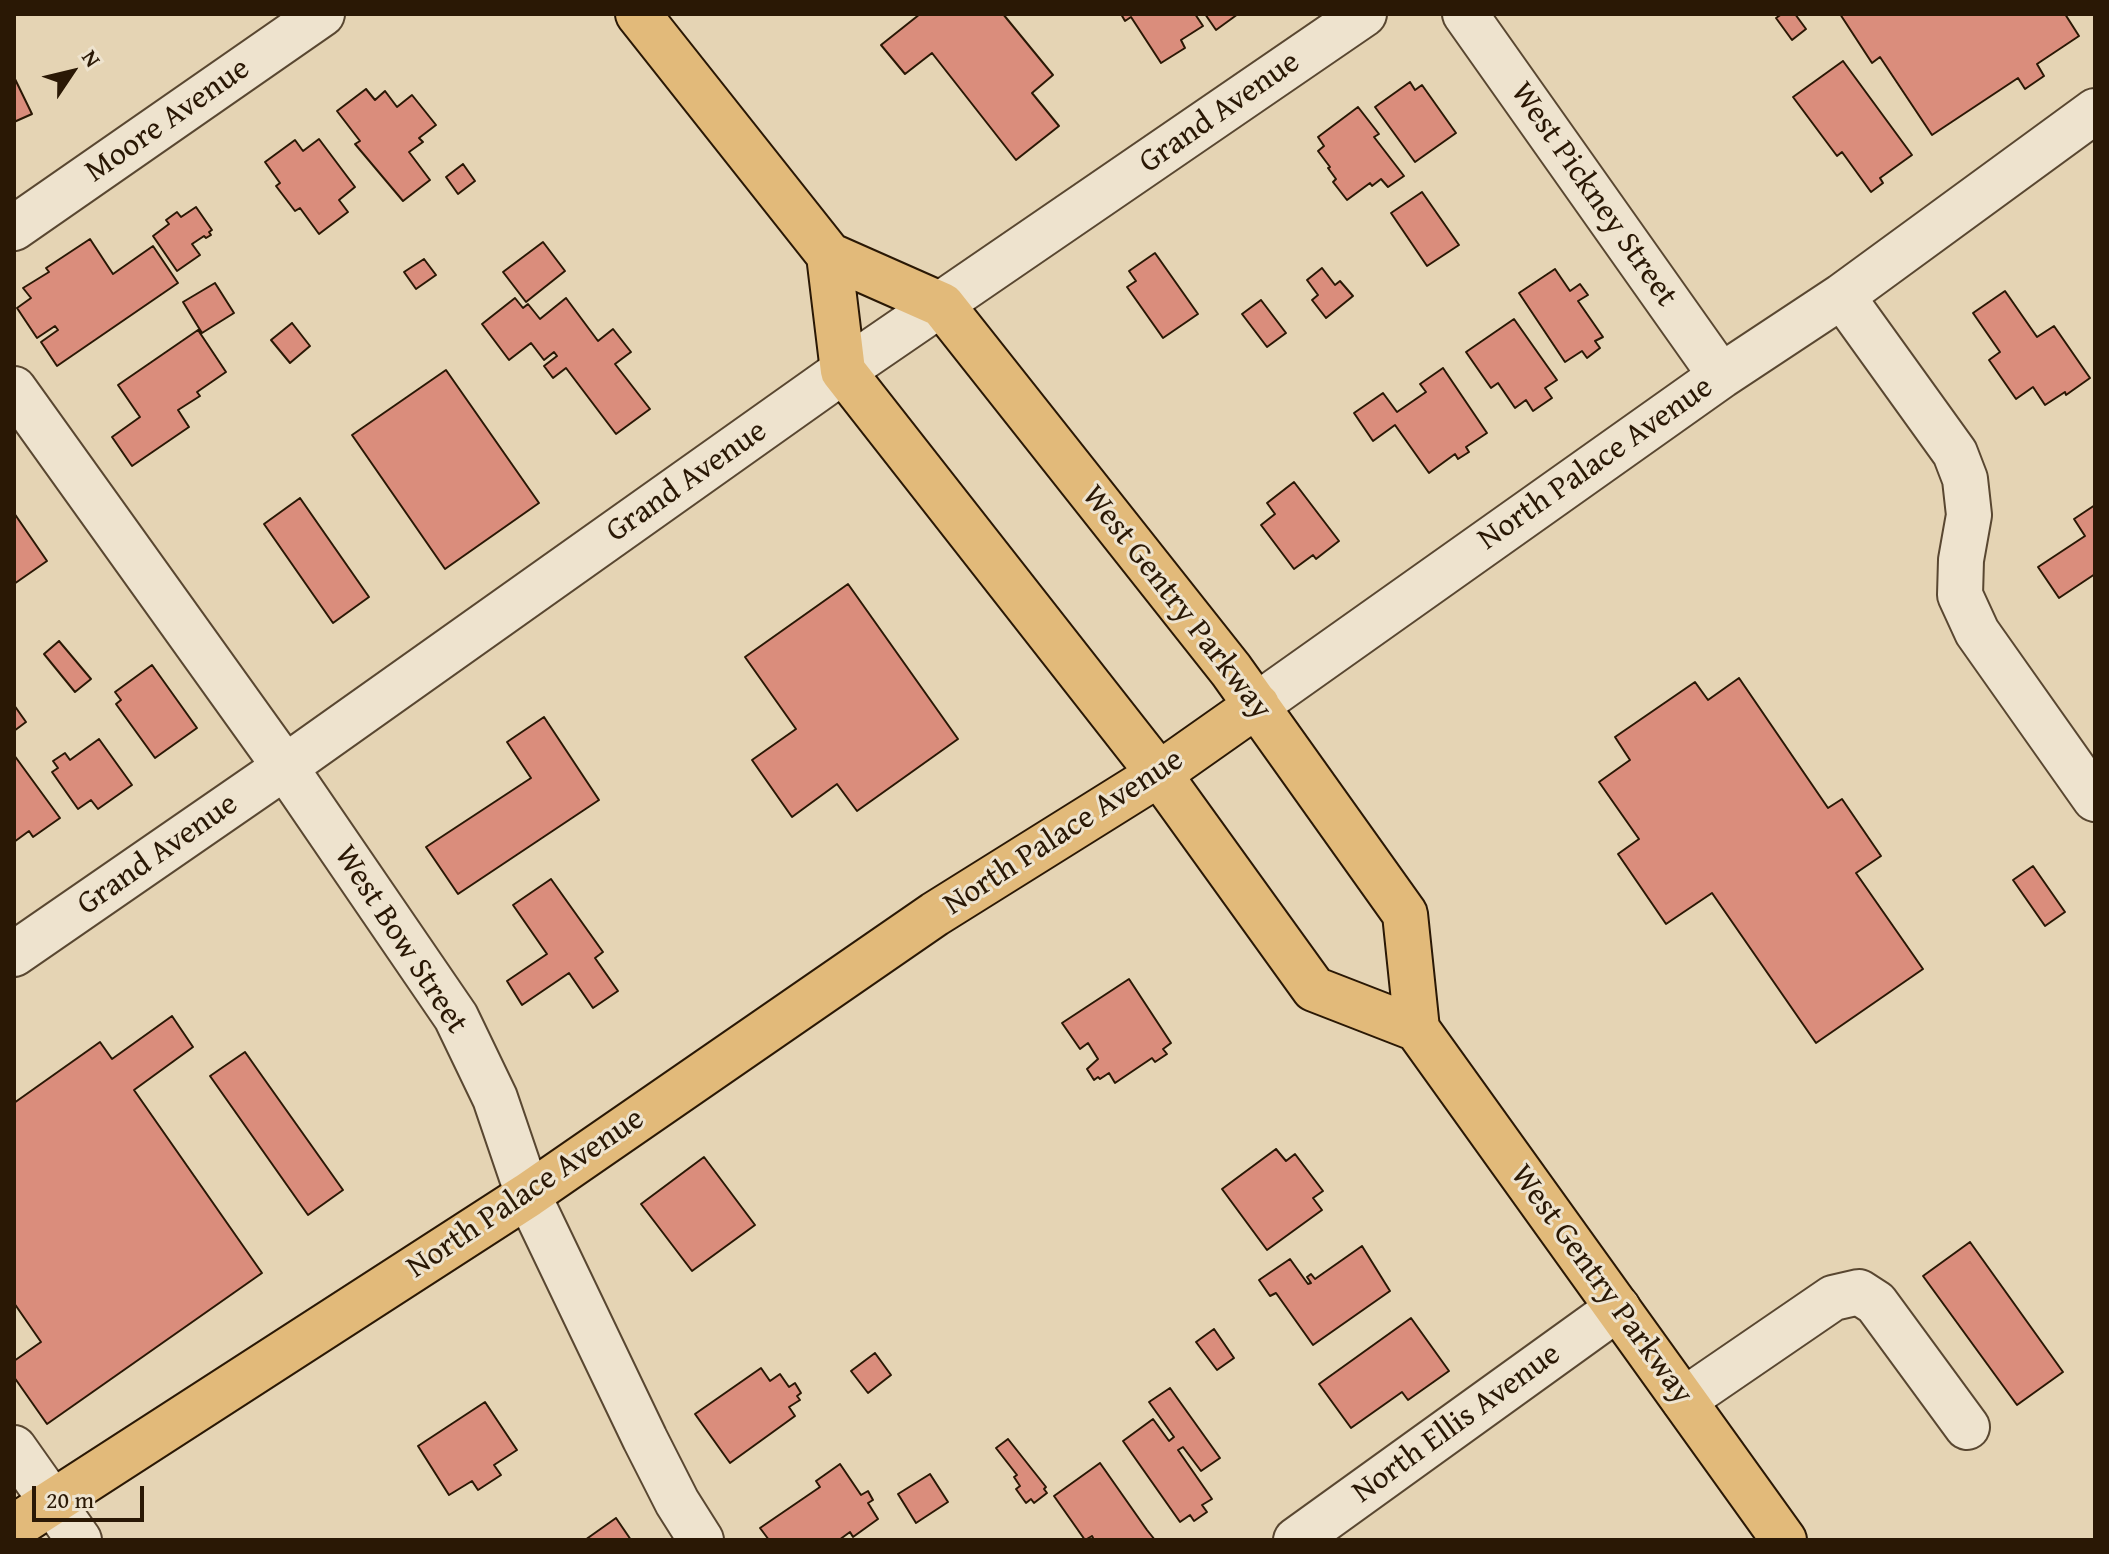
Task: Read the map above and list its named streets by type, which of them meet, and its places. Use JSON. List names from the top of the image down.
{
  "streets": {
    "main road": ["North Palace Avenue", "West Gentry Parkway"],
    "street": [
      "Grand Avenue",
      "Moore Avenue",
      "West Pickney Street",
      "West Bow Street",
      "North Ellis Avenue"
    ]
  },
  "crossings": [
    ["Grand Avenue", "West Gentry Parkway"],
    ["Grand Avenue", "West Bow Street"],
    ["West Pickney Street", "North Palace Avenue"],
    ["North Palace Avenue", "West Gentry Parkway"],
    ["North Palace Avenue", "West Bow Street"],
    ["West Gentry Parkway", "North Ellis Avenue"]
  ],
  "scale_bar": "20 m",
  "north": "top right"
}
